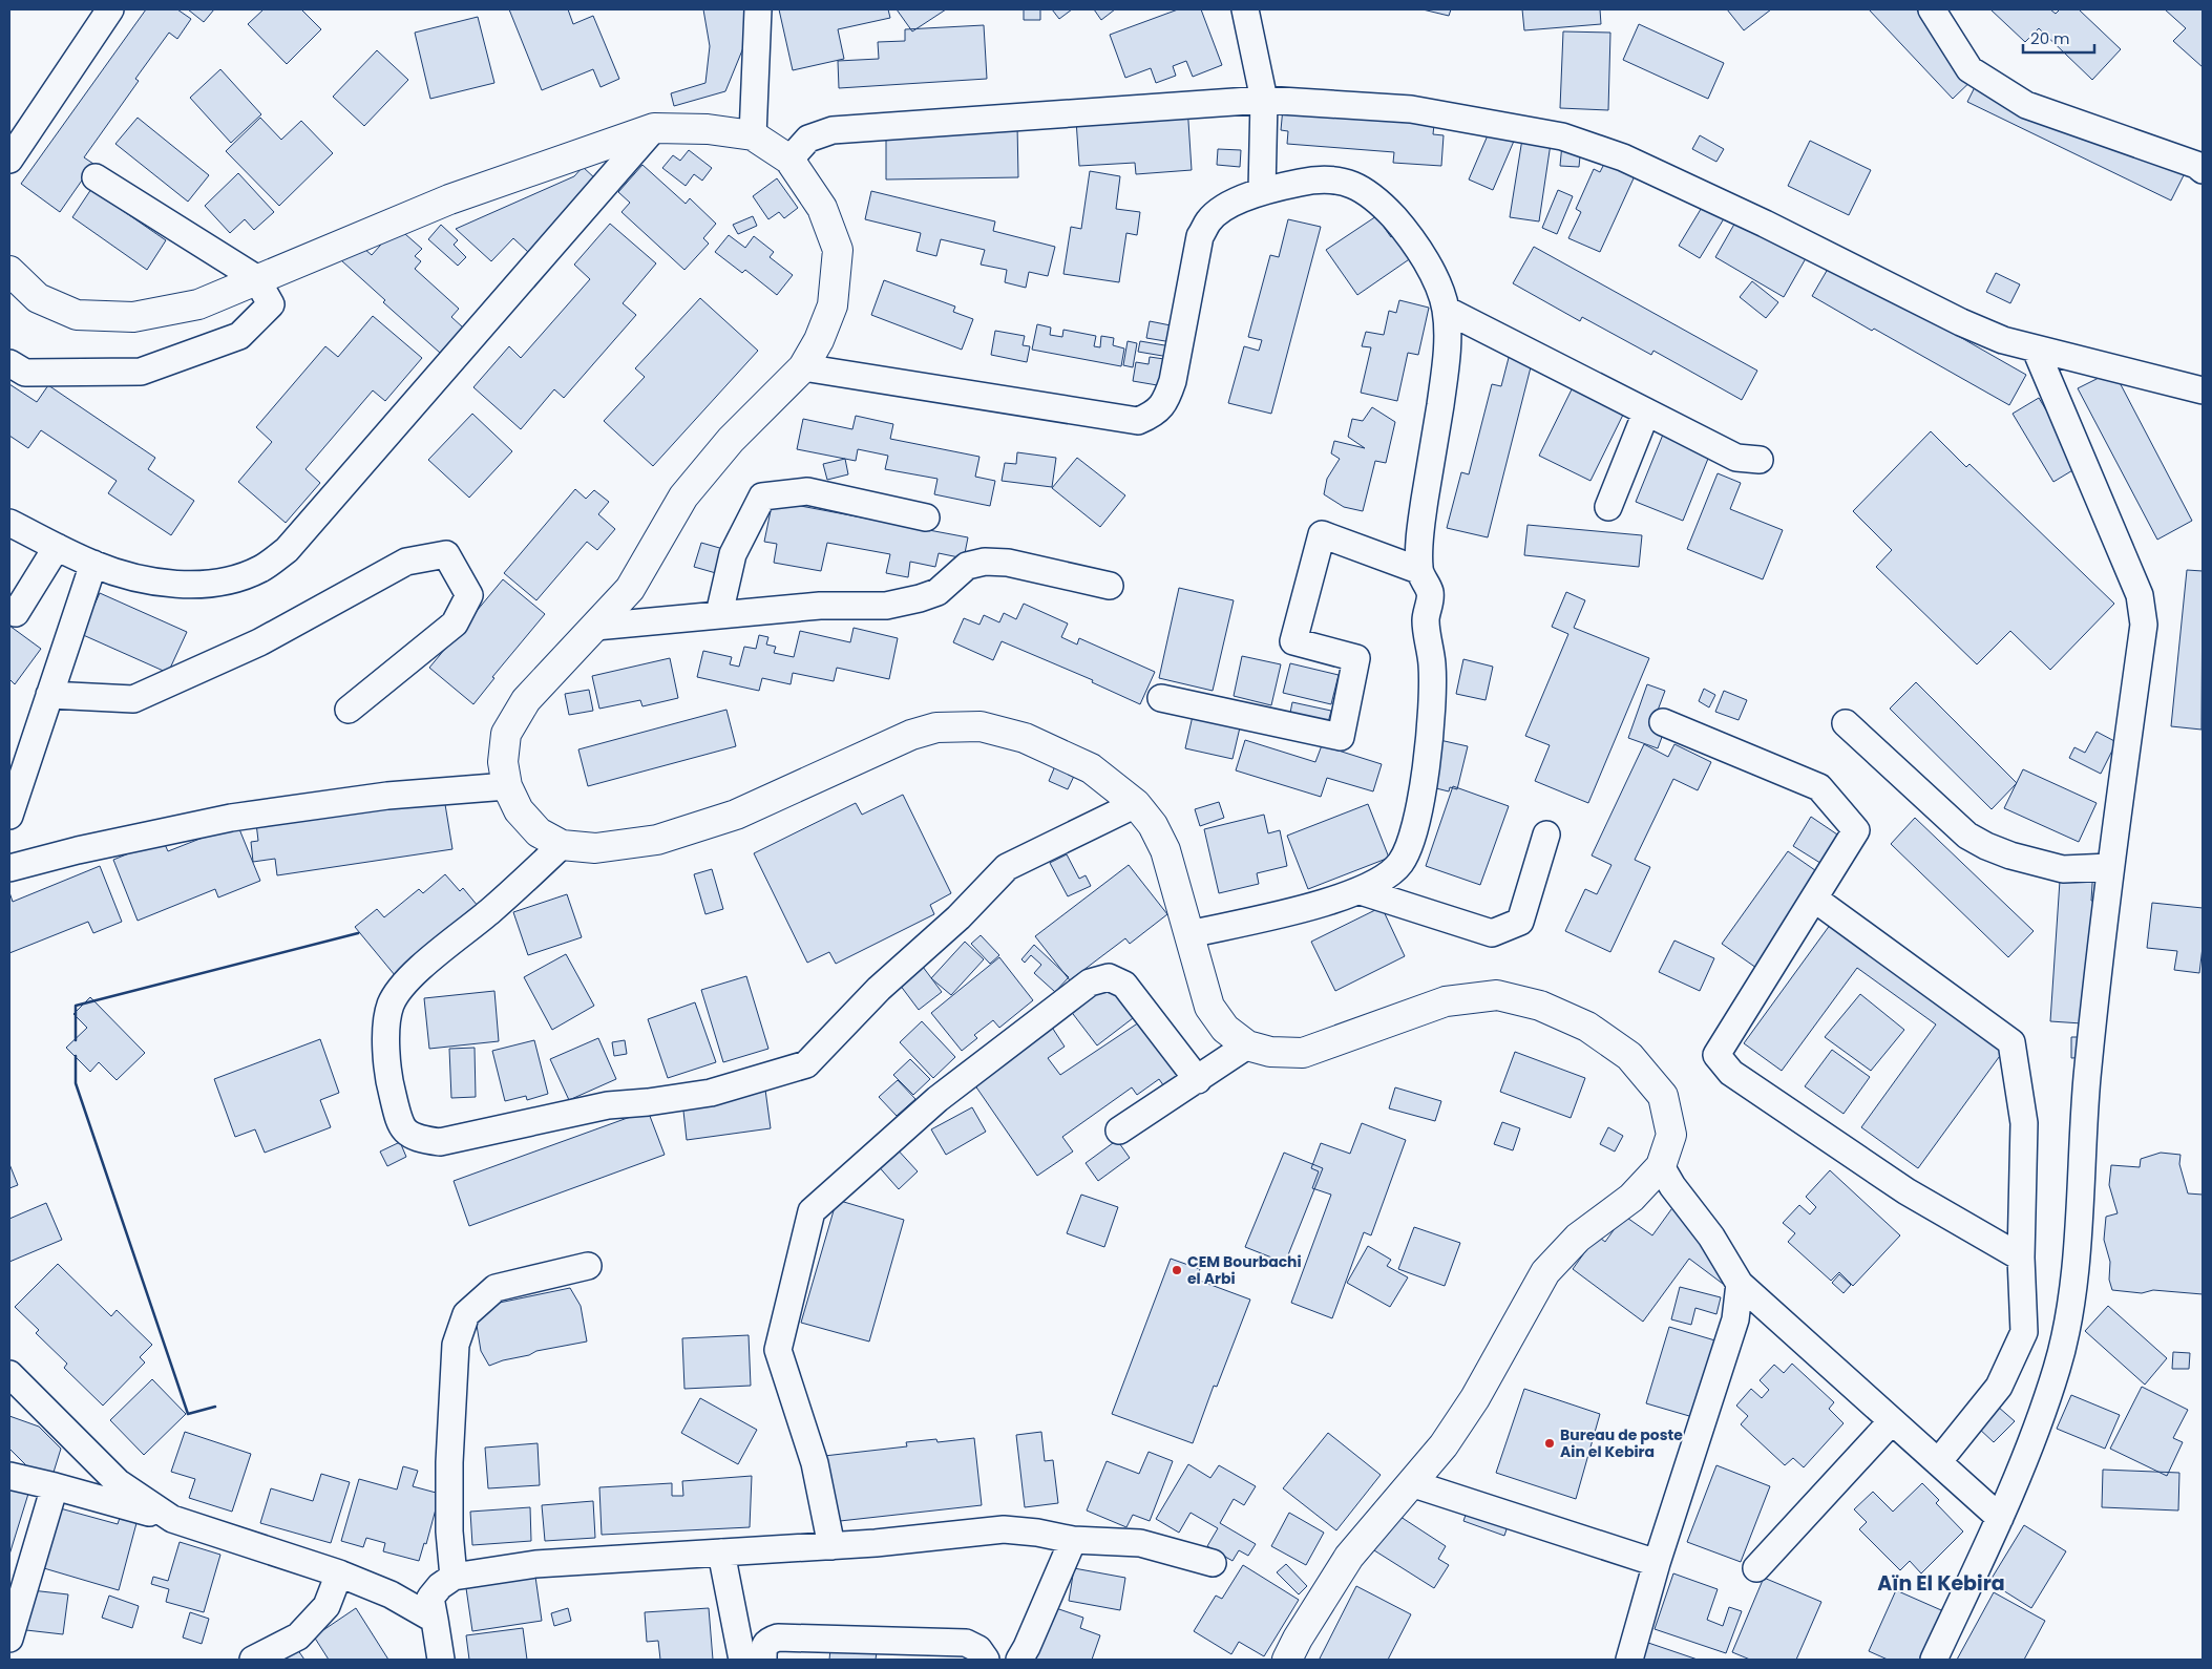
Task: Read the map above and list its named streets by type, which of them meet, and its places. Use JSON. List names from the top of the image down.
{
  "districts": ["Aïn El Kebira"],
  "places": ["CEM Bourbachi el Arbi", "Bureau de poste Ain el Kebira"],
  "scale_bar": "20 m"
}
